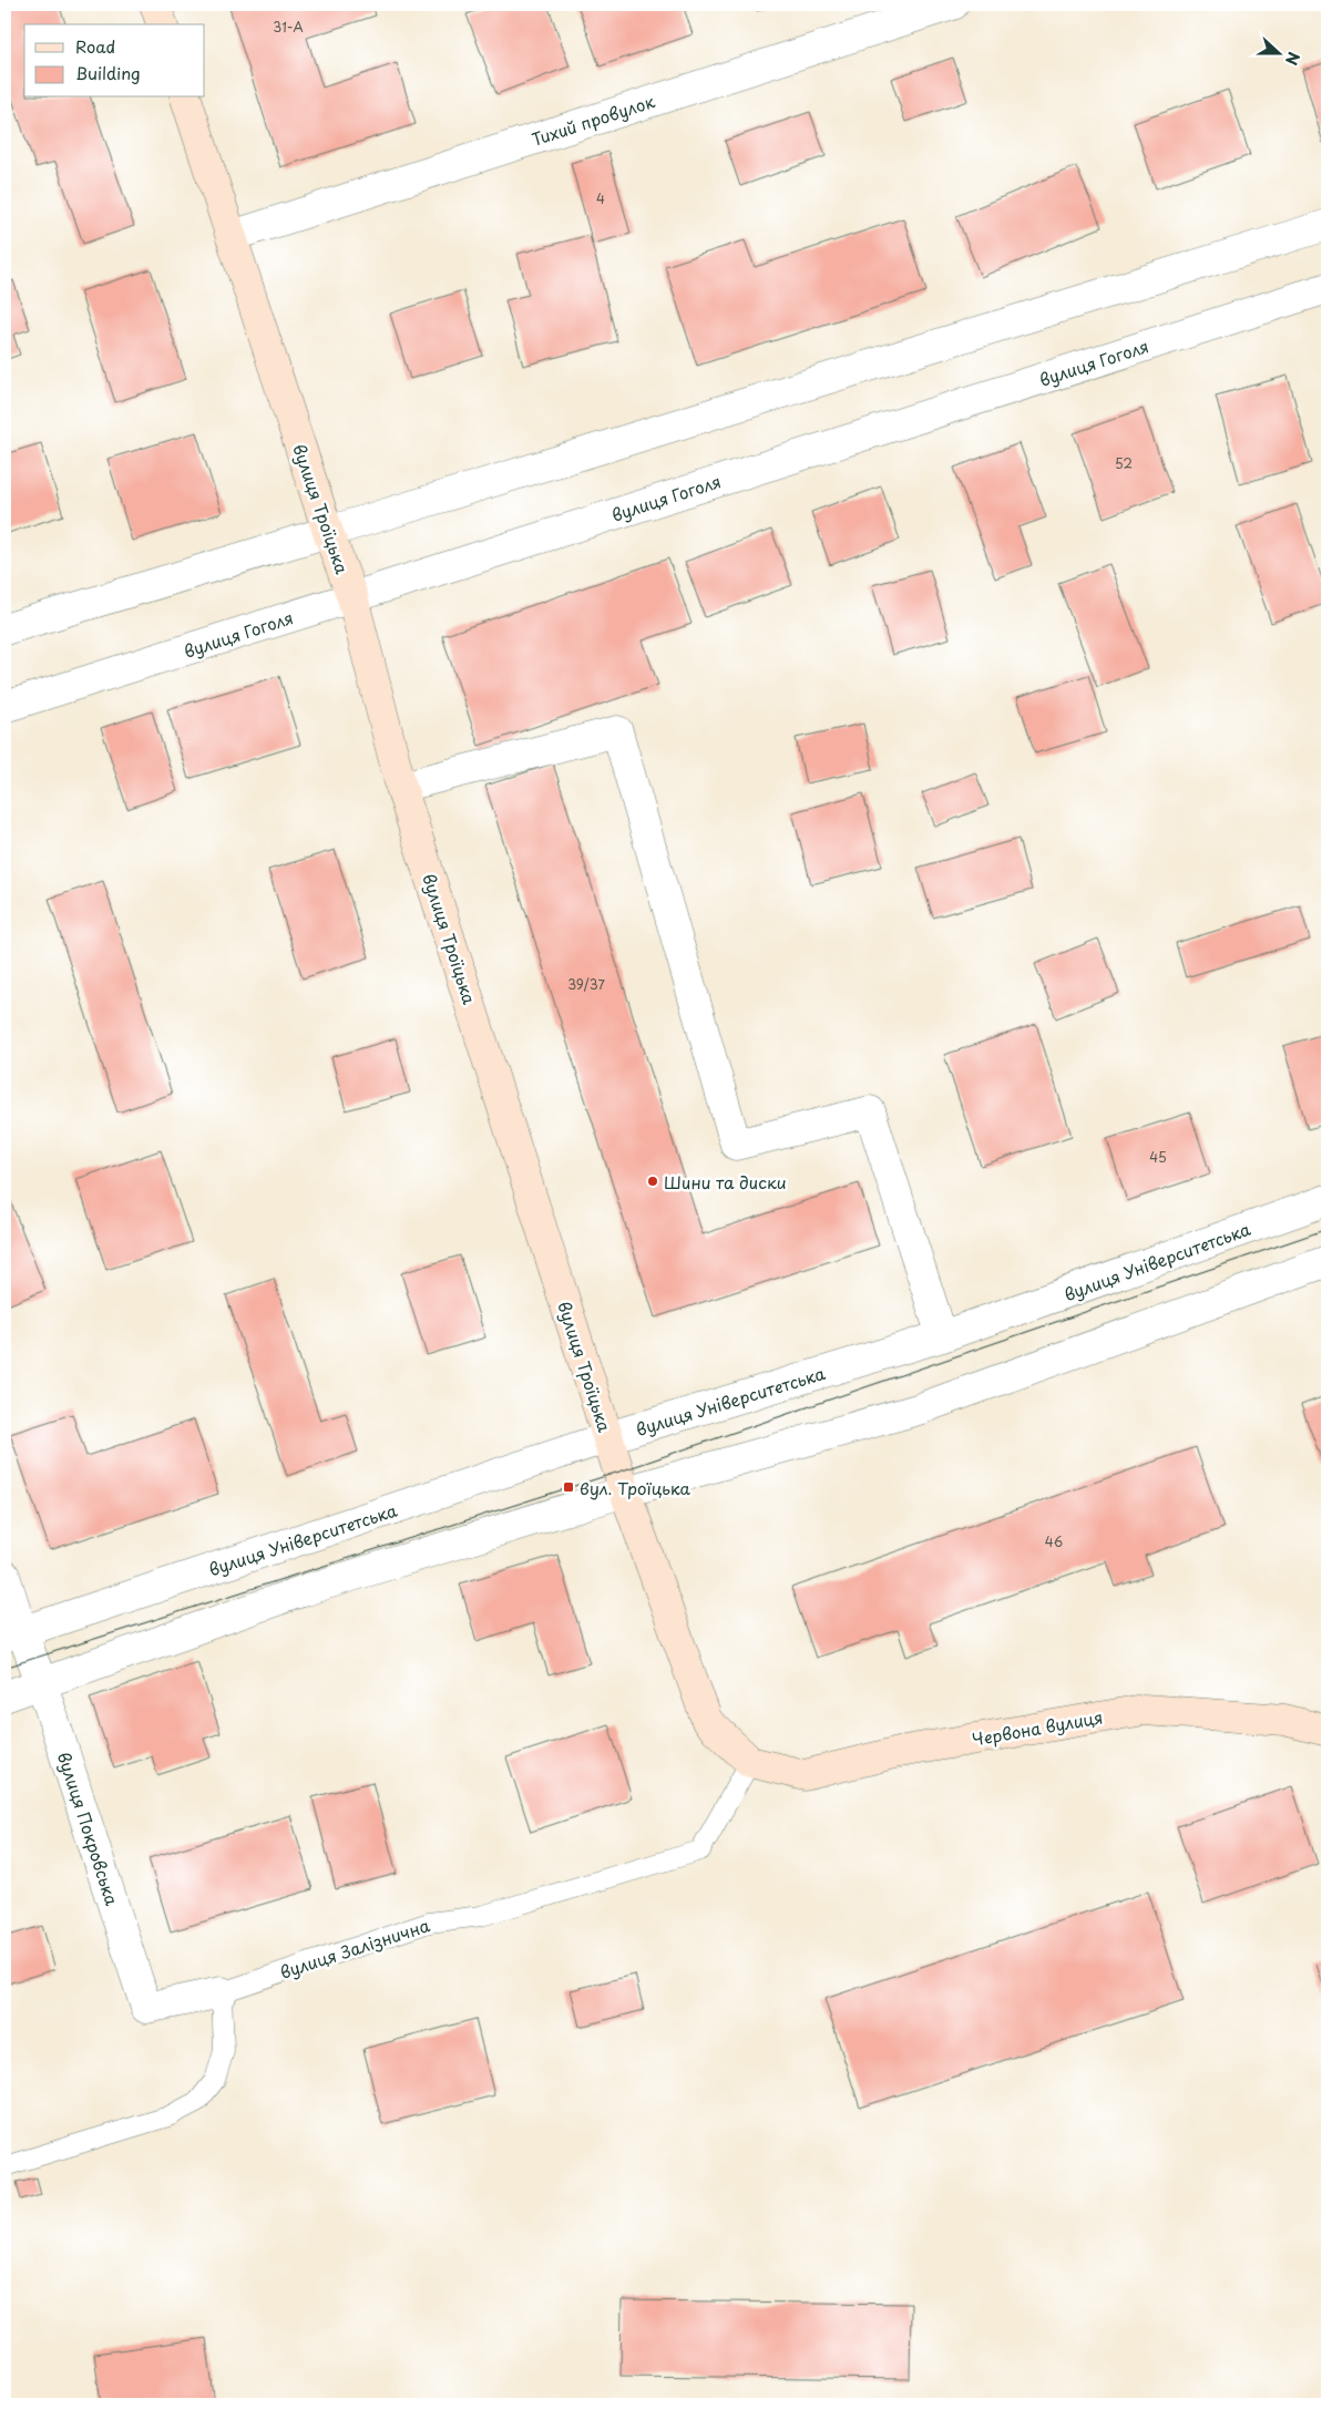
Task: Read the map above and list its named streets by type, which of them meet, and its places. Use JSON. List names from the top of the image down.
{
  "streets": {
    "main road": ["вулиця Троїцька", "Червона вулиця"],
    "street": [
      "Тихий провулок",
      "вулиця Гоголя",
      "вулиця Університетська",
      "вулиця Покровська"
    ],
    "lane": ["вулиця Залізнична"]
  },
  "crossings": [
    ["Тихий провулок", "вулиця Троїцька"],
    ["вулиця Гоголя", "вулиця Троїцька"],
    ["вулиця Троїцька", "вулиця Університетська"],
    ["вулиця Троїцька", "Червона вулиця"],
    ["вулиця Троїцька", "вулиця Залізнична"],
    ["вулиця Університетська", "вулиця Покровська"],
    ["Червона вулиця", "вулиця Залізнична"],
    ["вулиця Покровська", "вулиця Залізнична"]
  ],
  "places": {
    "other": ["Шини та диски"],
    "transit": ["вул. Троїцька"]
  },
  "house_numbers": [
    "31-А",
    "4",
    "52",
    "39/37",
    "45",
    "46"
  ],
  "legend": ["Road", "Building"],
  "north": "right"
}
